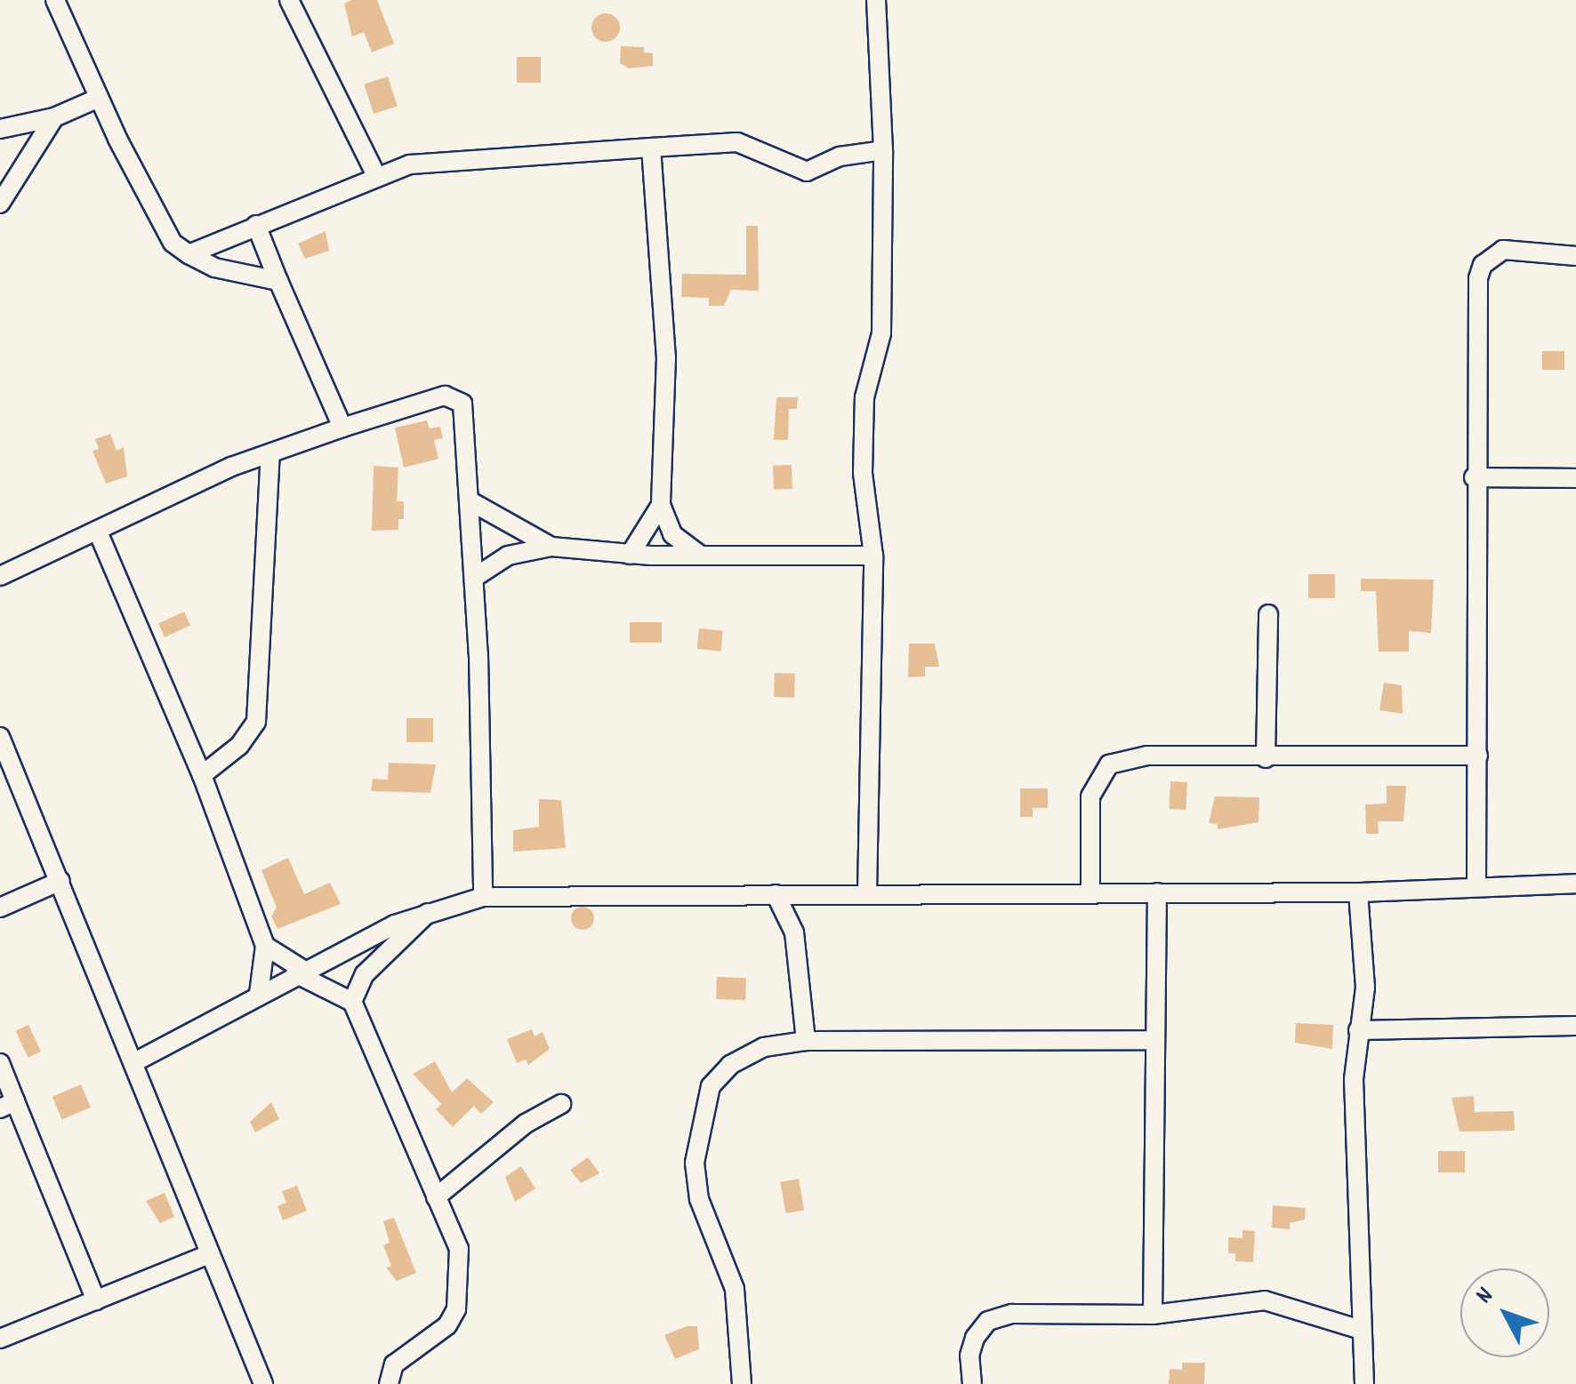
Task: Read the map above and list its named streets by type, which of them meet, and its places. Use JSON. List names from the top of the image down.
{
  "north": "top left"
}
